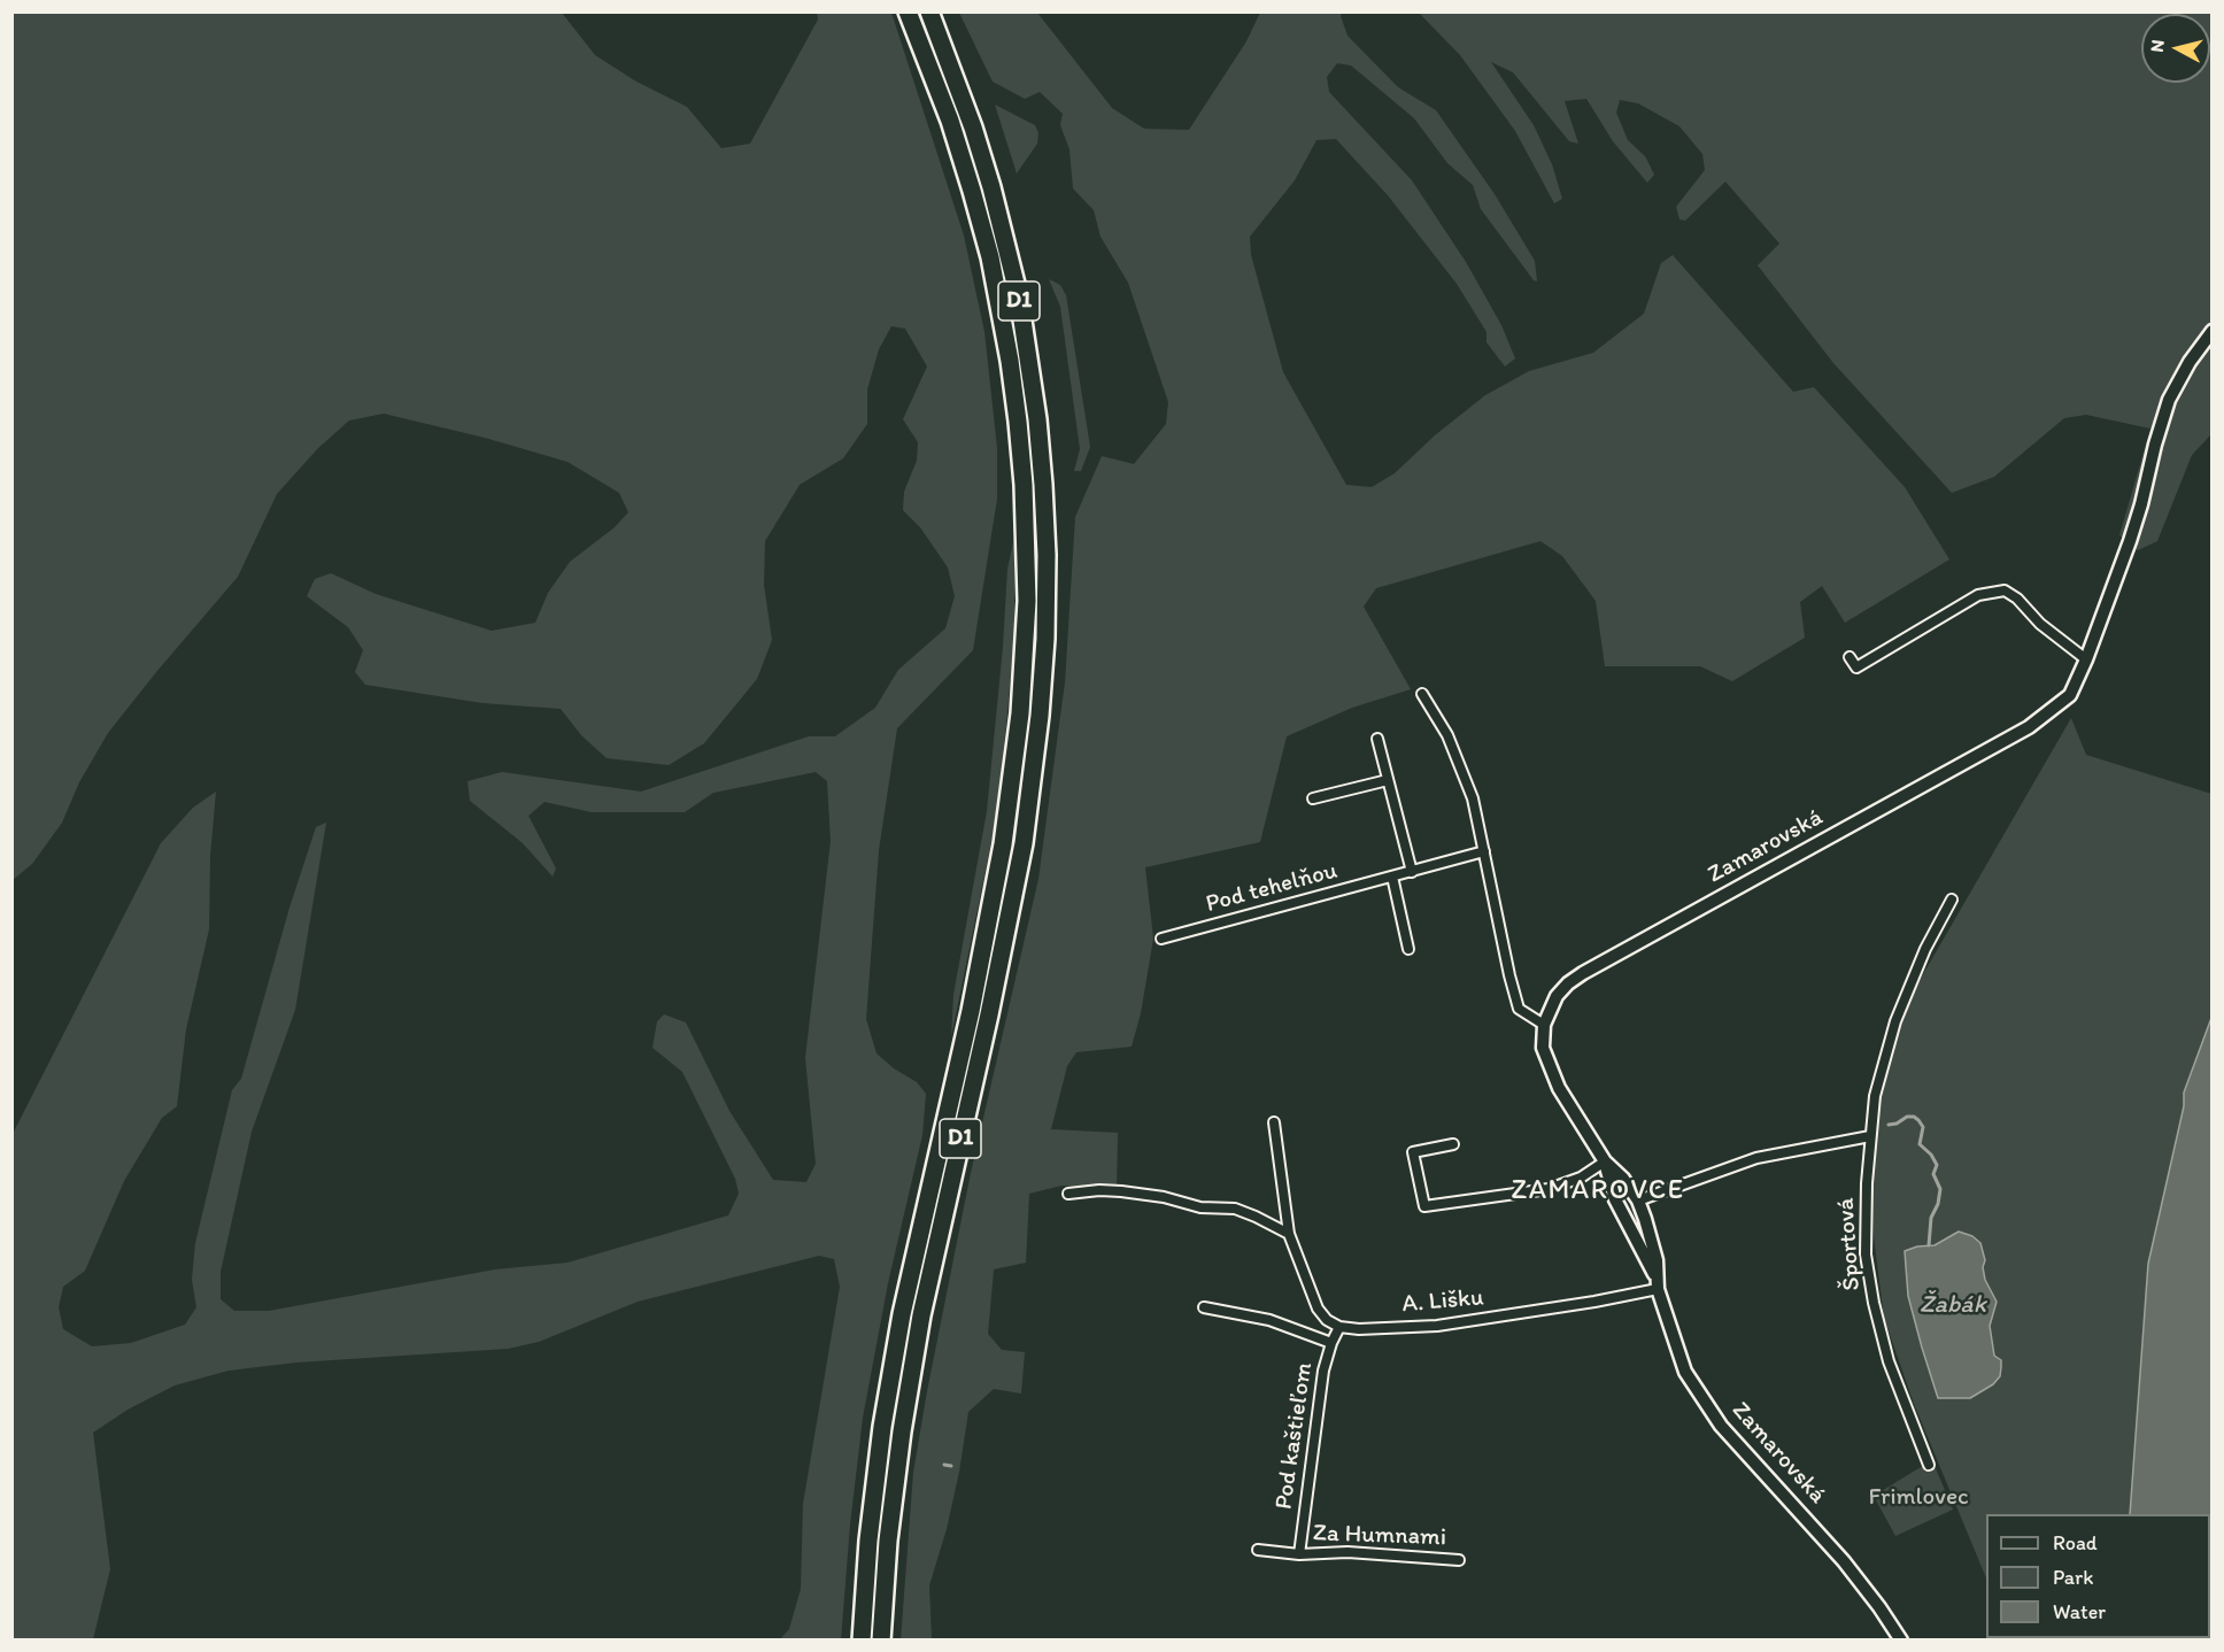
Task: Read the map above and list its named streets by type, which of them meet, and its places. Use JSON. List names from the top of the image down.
{
  "streets": {
    "highway": ["D1"],
    "main road": ["Zamarovská"],
    "street": [
      "Pod tehelňou",
      "Športová",
      "A. Lišku",
      "Pod kaštieľom",
      "Za Humnami"
    ]
  },
  "crossings": [
    ["Zamarovská", "A. Lišku"],
    ["A. Lišku", "Pod kaštieľom"],
    ["Pod kaštieľom", "Za Humnami"]
  ],
  "districts": ["ZAMAROVCE"],
  "water": ["Žabák"],
  "parks": ["Frimlovec"],
  "legend": ["Road", "Park", "Water"],
  "north": "left"
}
